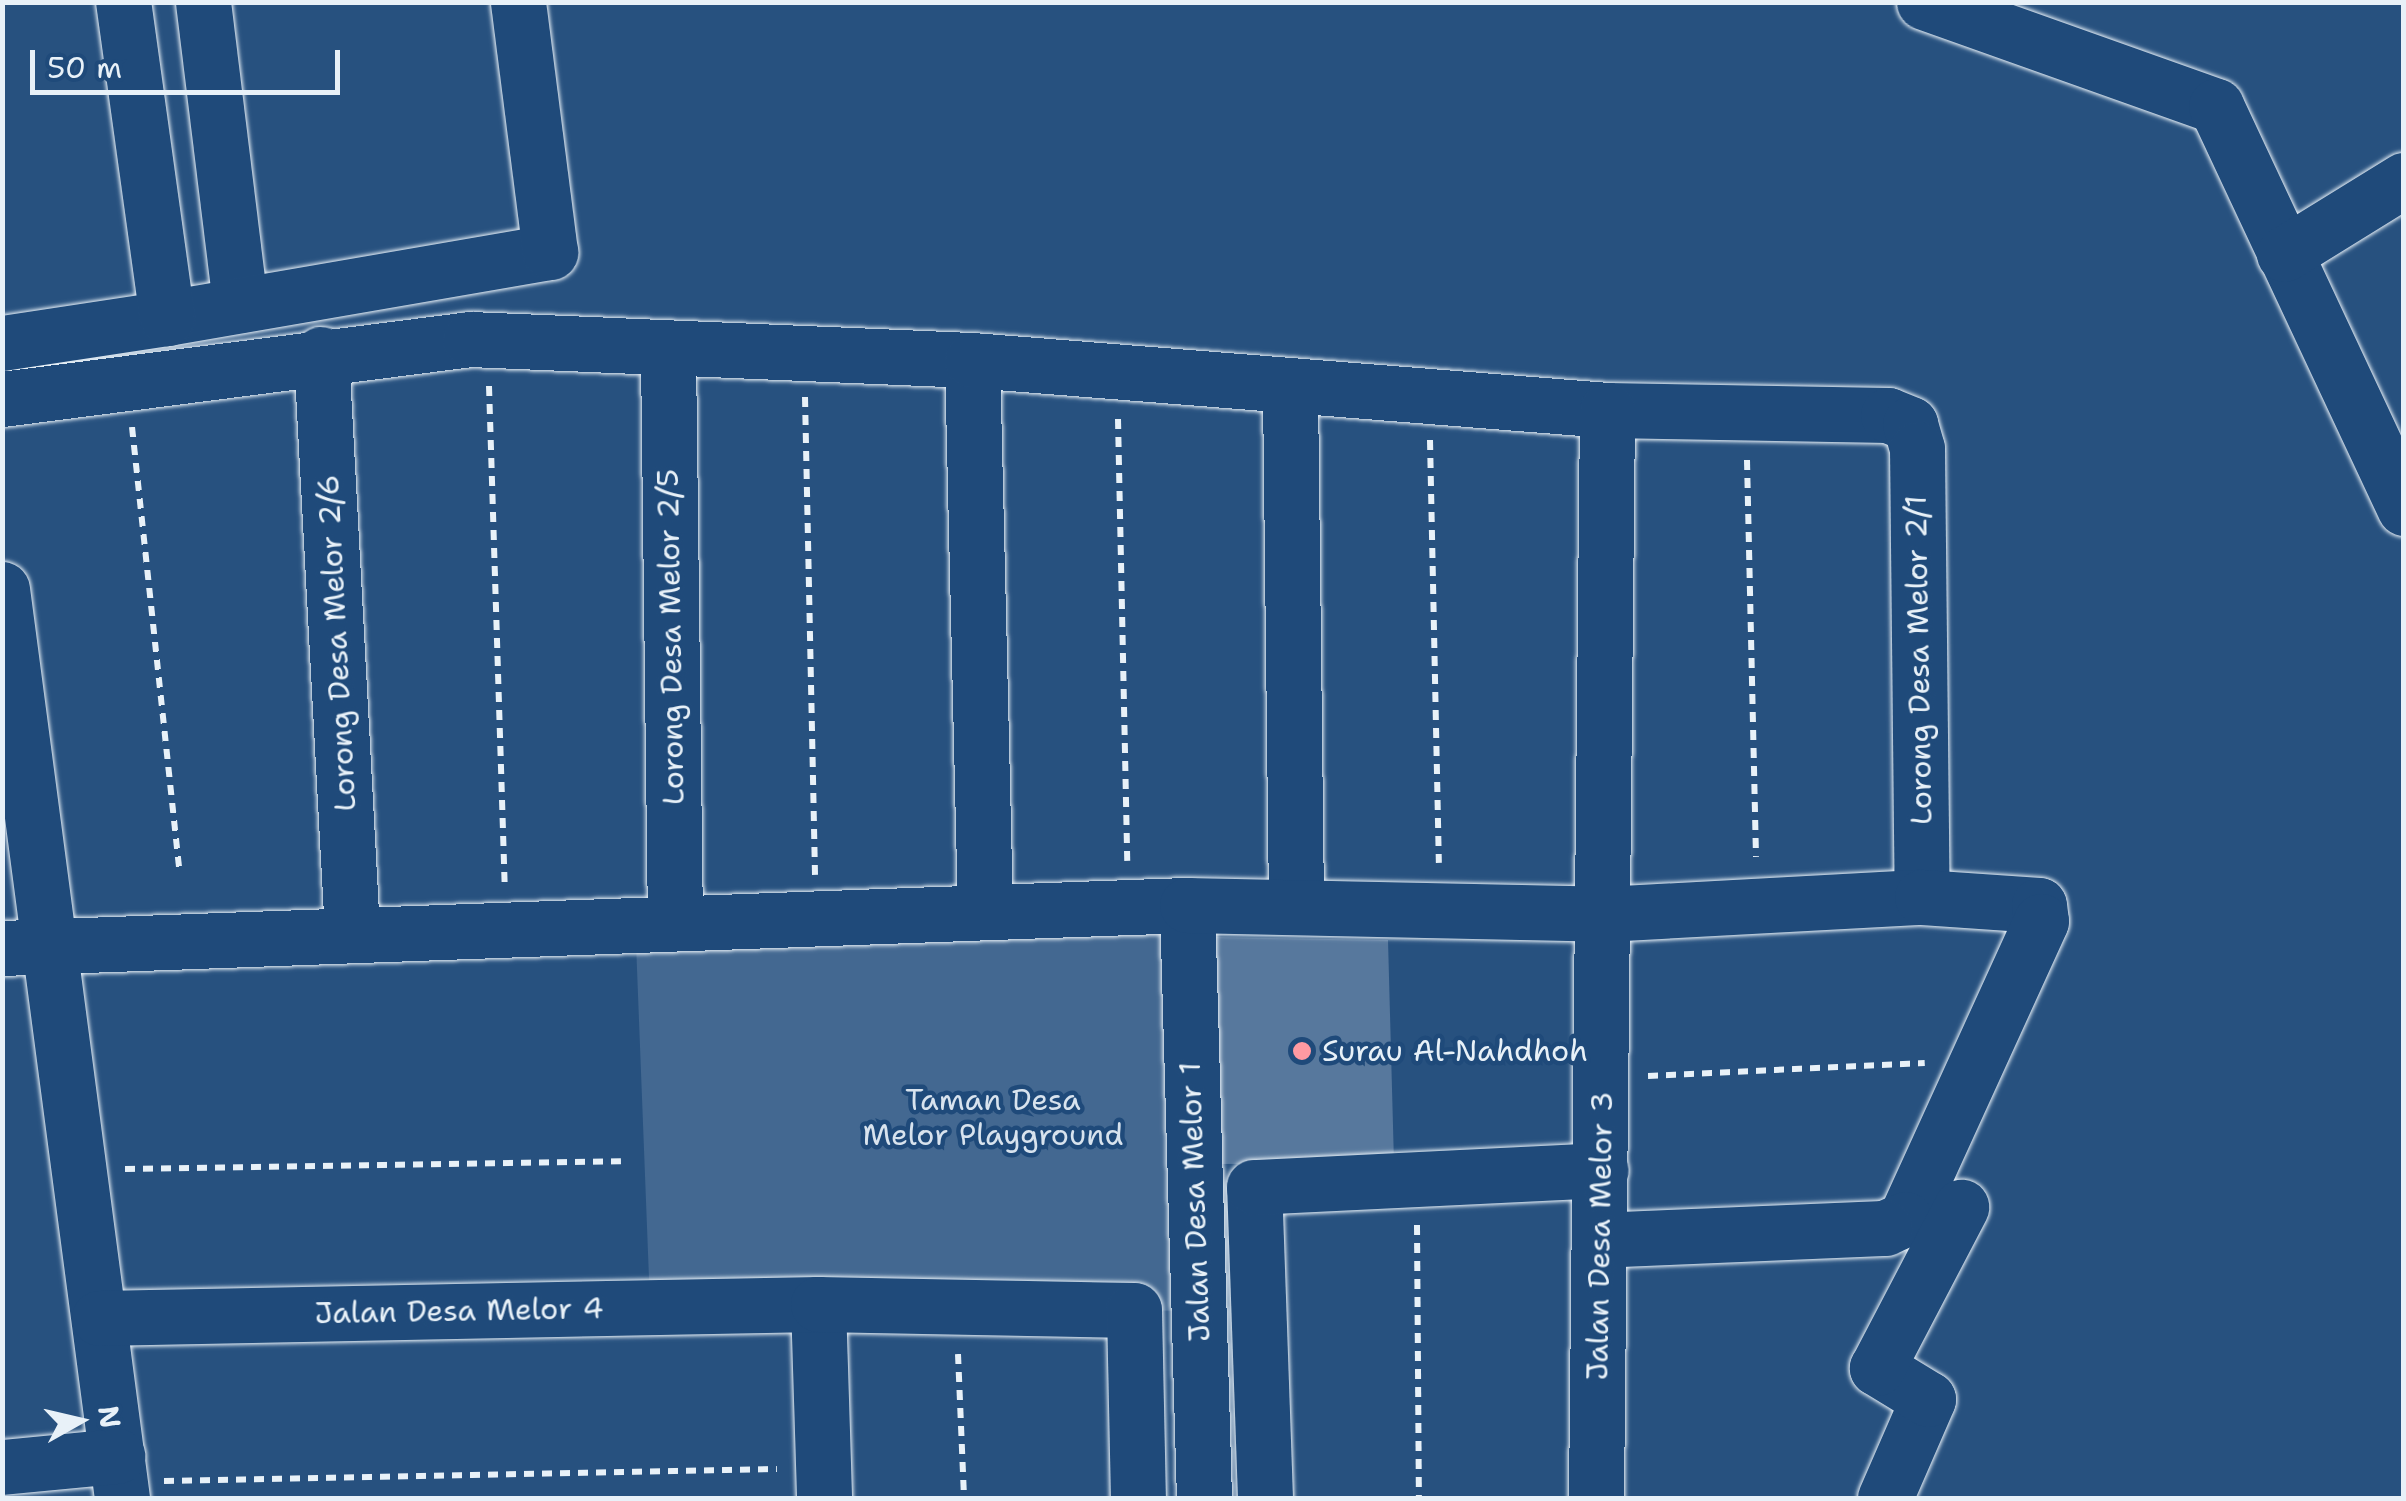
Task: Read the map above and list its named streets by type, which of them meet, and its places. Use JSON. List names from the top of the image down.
{
  "streets": {
    "street": [
      "Lorong Desa Melor 2/5",
      "Lorong Desa Melor 2/6",
      "Lorong Desa Melor 2/1",
      "Jalan Desa Melor 1",
      "Jalan Desa Melor 3",
      "Jalan Desa Melor 4"
    ]
  },
  "parks": ["Taman Desa Melor Playground"],
  "places": ["Surau Al-Nahdhoh"],
  "scale_bar": "50 m",
  "north": "right"
}
